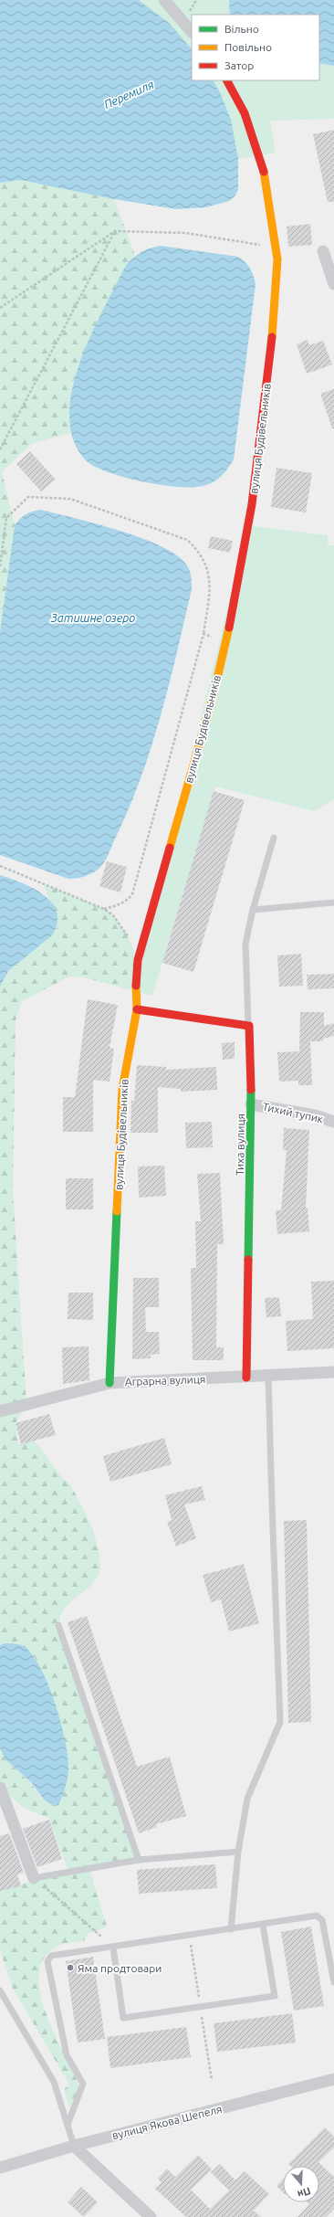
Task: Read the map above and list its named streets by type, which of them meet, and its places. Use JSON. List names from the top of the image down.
{
  "streets": {
    "street": [
      "вулиця Будівельників",
      "Тихий тупик",
      "Тиха вулиця",
      "Аграрна вулиця",
      "вулиця Якова Шепеля"
    ]
  },
  "crossings": [
    ["вулиця Будівельників", "Аграрна вулиця"],
    ["Тихий тупик", "Тиха вулиця"],
    ["Тиха вулиця", "Аграрна вулиця"]
  ],
  "water": ["Перемиля", "Затишне озеро"],
  "places": ["Яма продтовари"],
  "legend": ["Вільно", "Повільно", "Затор"],
  "north": "bottom"
}
